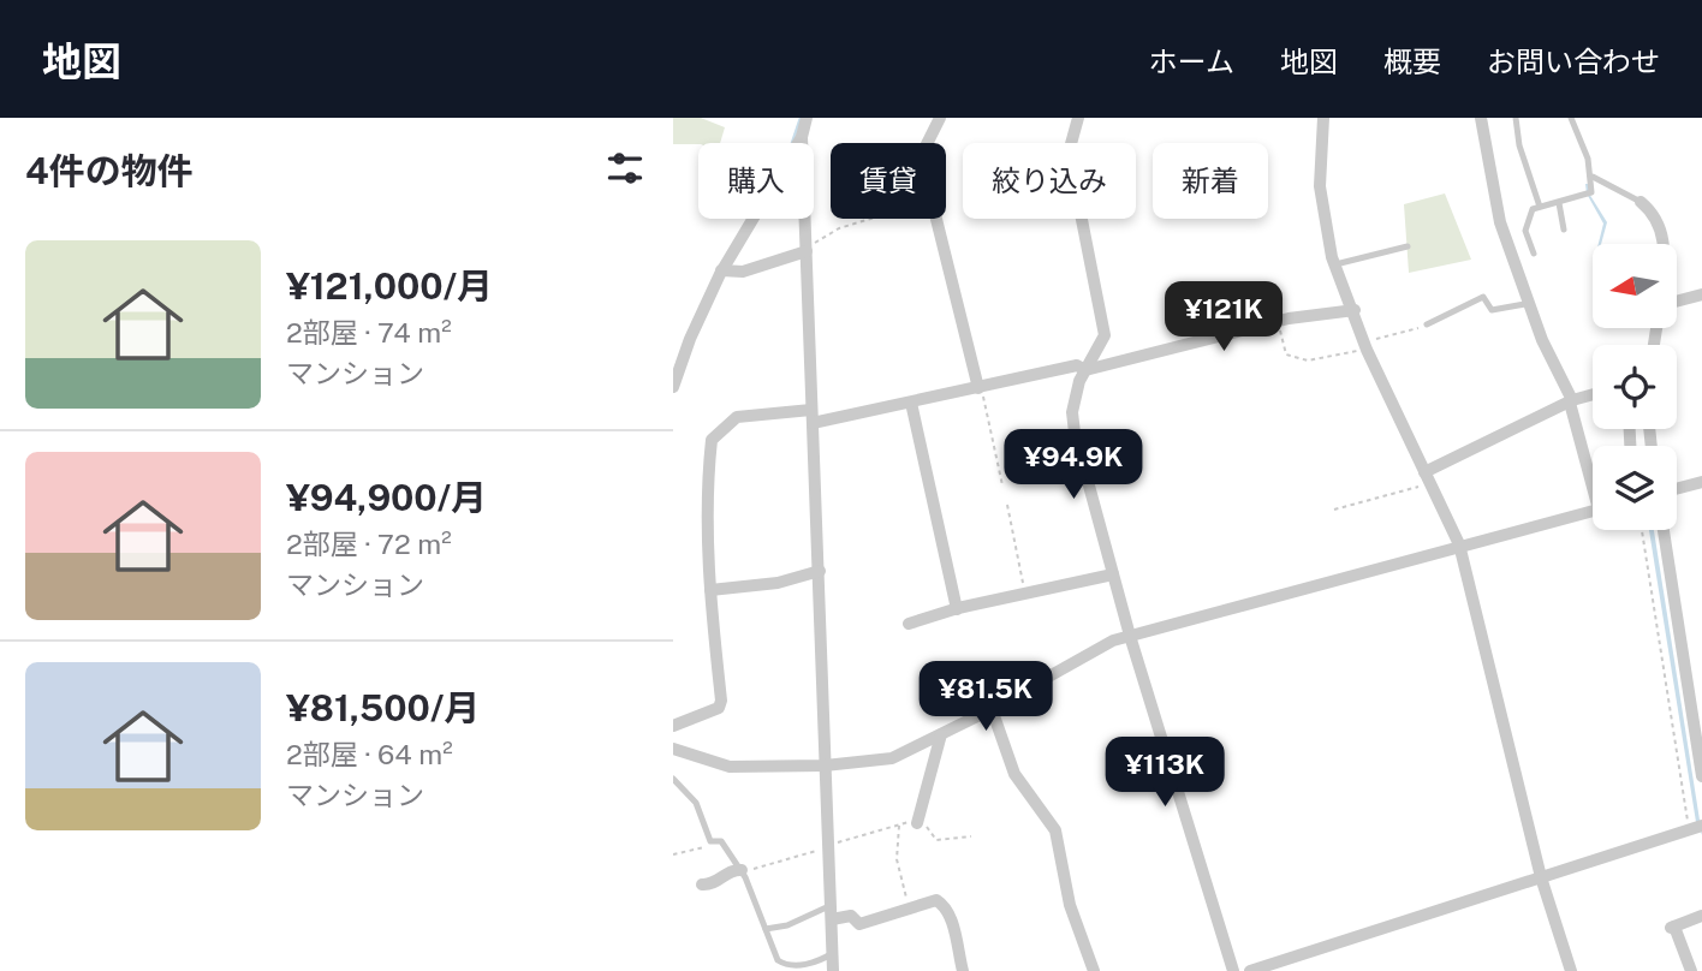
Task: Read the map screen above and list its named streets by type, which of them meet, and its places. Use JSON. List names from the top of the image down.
{
  "north": "left",
  "page": {
    "header": "地図",
    "nav": [
      "ホーム",
      "地図",
      "概要",
      "お問い合わせ"
    ],
    "heading": "4件の物件",
    "chip": [
      "購入",
      "賃貸",
      "絞り込み",
      "新着"
    ],
    "list": [
      {
        "name": "¥121,000/月",
        "note": "2部屋 · 74 m² · マンション"
      },
      {
        "name": "¥94,900/月",
        "note": "2部屋 · 72 m² · マンション"
      },
      {
        "name": "¥81,500/月",
        "note": "2部屋 · 64 m² · マンション"
      }
    ],
    "price": [
      "¥121K",
      "¥94.9K",
      "¥81.5K",
      "¥113K"
    ]
  }
}
